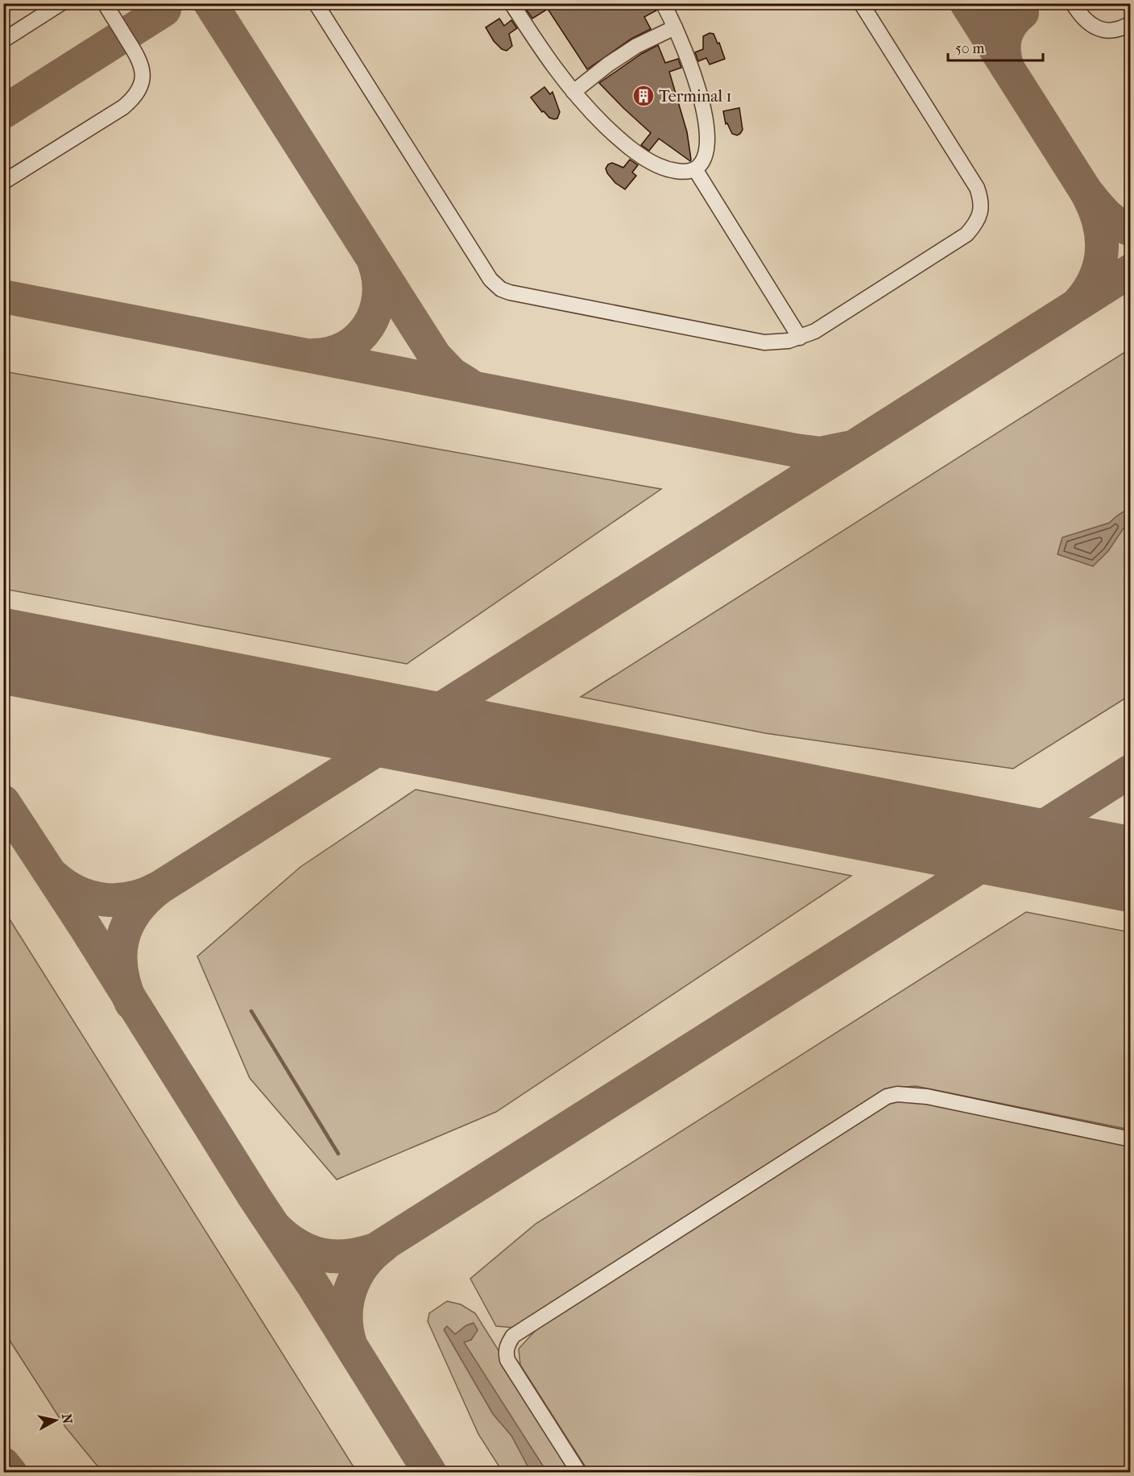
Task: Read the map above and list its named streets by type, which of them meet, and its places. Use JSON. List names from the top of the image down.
{
  "places": {
    "building": ["Terminal 1"]
  },
  "scale_bar": "50 m",
  "north": "right"
}
